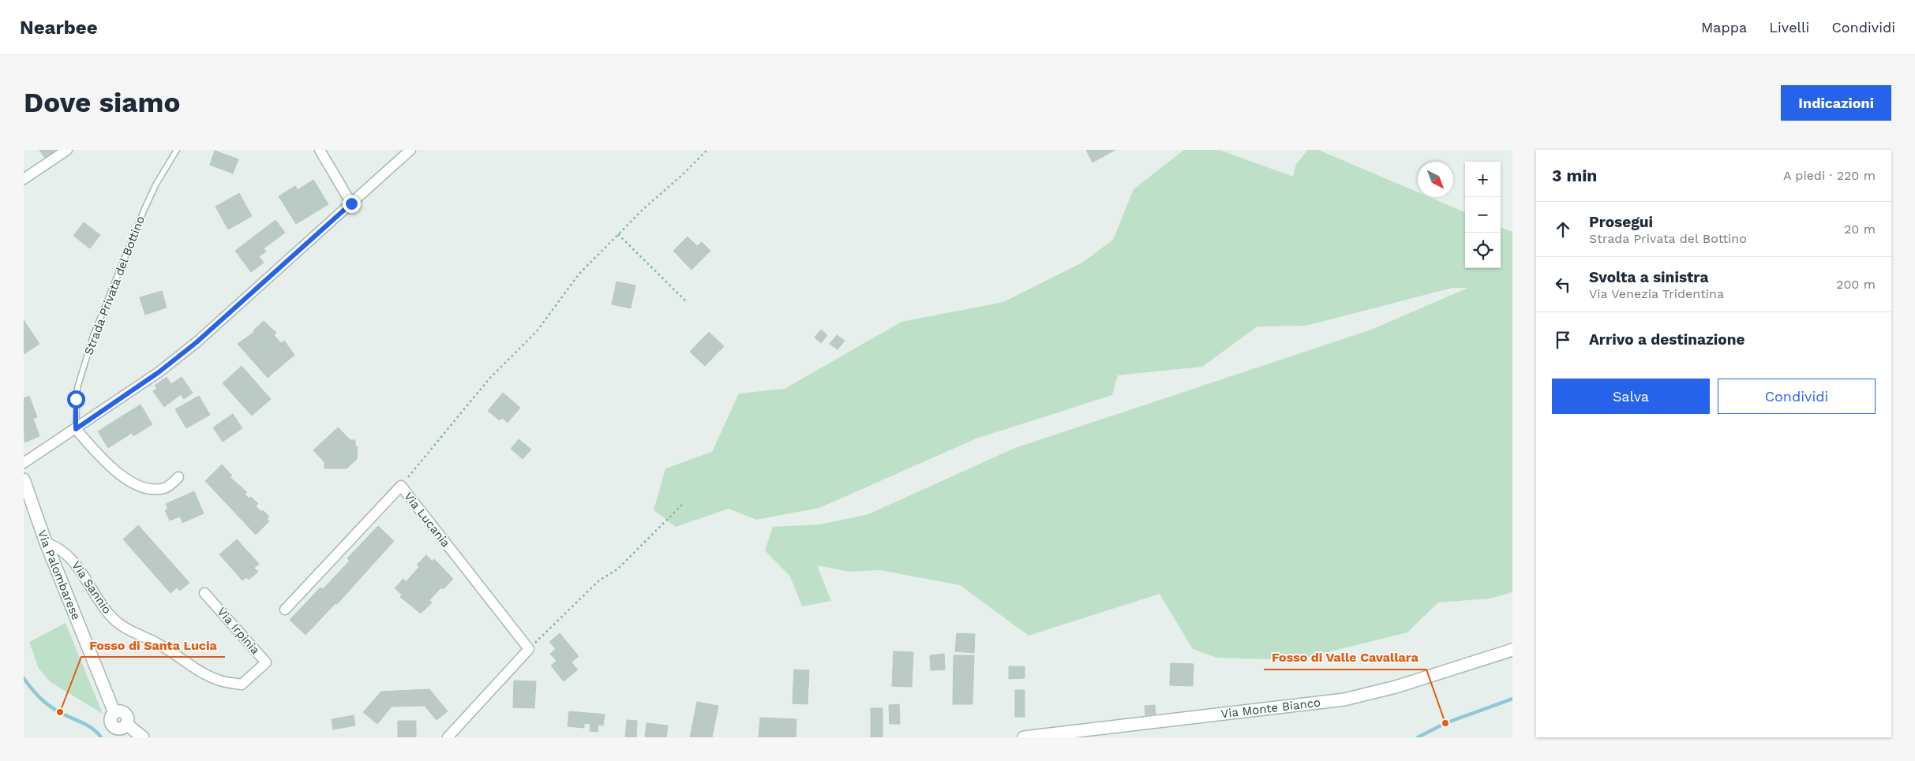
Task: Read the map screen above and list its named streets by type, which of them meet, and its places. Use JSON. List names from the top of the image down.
{
  "streets": {
    "main road": ["Via Palombarese", "Via Monte Bianco"],
    "street": ["Via Lucania", "Via Sannio", "Via Irpinia"],
    "lane": ["Strada Privata del Bottino"]
  },
  "crossings": [
    ["Via Palombarese", "Via Sannio"],
    ["Via Sannio", "Via Irpinia"]
  ],
  "places": ["Fosso di Santa Lucia", "Fosso di Valle Cavallara"],
  "north": "bottom right",
  "page": {
    "header": "Nearbee",
    "nav": ["Mappa", "Livelli", "Condividi"],
    "buttons": [
      "Indicazioni",
      ["Salva", "Condividi"]
    ],
    "title": "Dove siamo",
    "heading": ["3 min", "A piedi · 220 m"],
    "map_buttons": ["+", "−"],
    "list": [
      ["Prosegui", "Strada Privata del Bottino", "20 m"],
      ["Svolta a sinistra", "Via Venezia Tridentina", "200 m"],
      "Arrivo a destinazione"
    ]
  }
}
